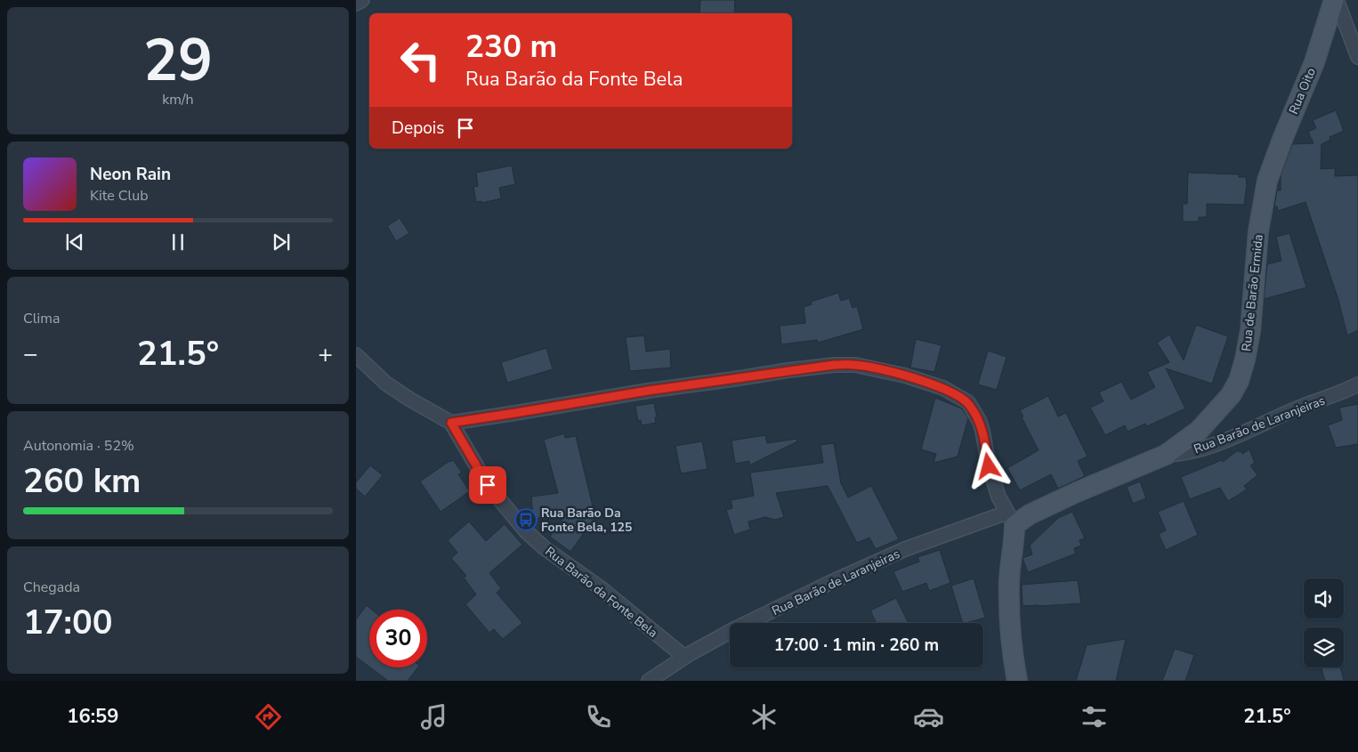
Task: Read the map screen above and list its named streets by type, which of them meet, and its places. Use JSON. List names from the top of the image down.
{
  "streets": {
    "main road": ["Rua Oito", "Rua de Barão Ermida", "Rua Barão de Laranjeiras"],
    "street": ["Rua Barão da Fonte Bela"]
  },
  "crossings": [
    ["Rua Oito", "Rua de Barão Ermida"],
    ["Rua de Barão Ermida", "Rua Barão de Laranjeiras"],
    ["Rua Barão de Laranjeiras", "Rua Barão da Fonte Bela"]
  ],
  "places": {
    "bus stop": ["Rua Barão Da Fonte Bela, 125"]
  },
  "page": {
    "tile": [
      ["29", "km/h"],
      "Clima",
      ["Autonomia · 52%", "260 km"],
      ["Chegada", "17:00"]
    ],
    "turn": ["230 m", "Rua Barão da Fonte Bela"],
    "then": "Depois",
    "song": ["Neon Rain", "Kite Club"],
    "heat": ["−", "21.5°", "+"],
    "limit": "30",
    "trip": "17:00 · 1 min · 260 m",
    "tabs": ["16:59", "21.5°"]
  }
}
